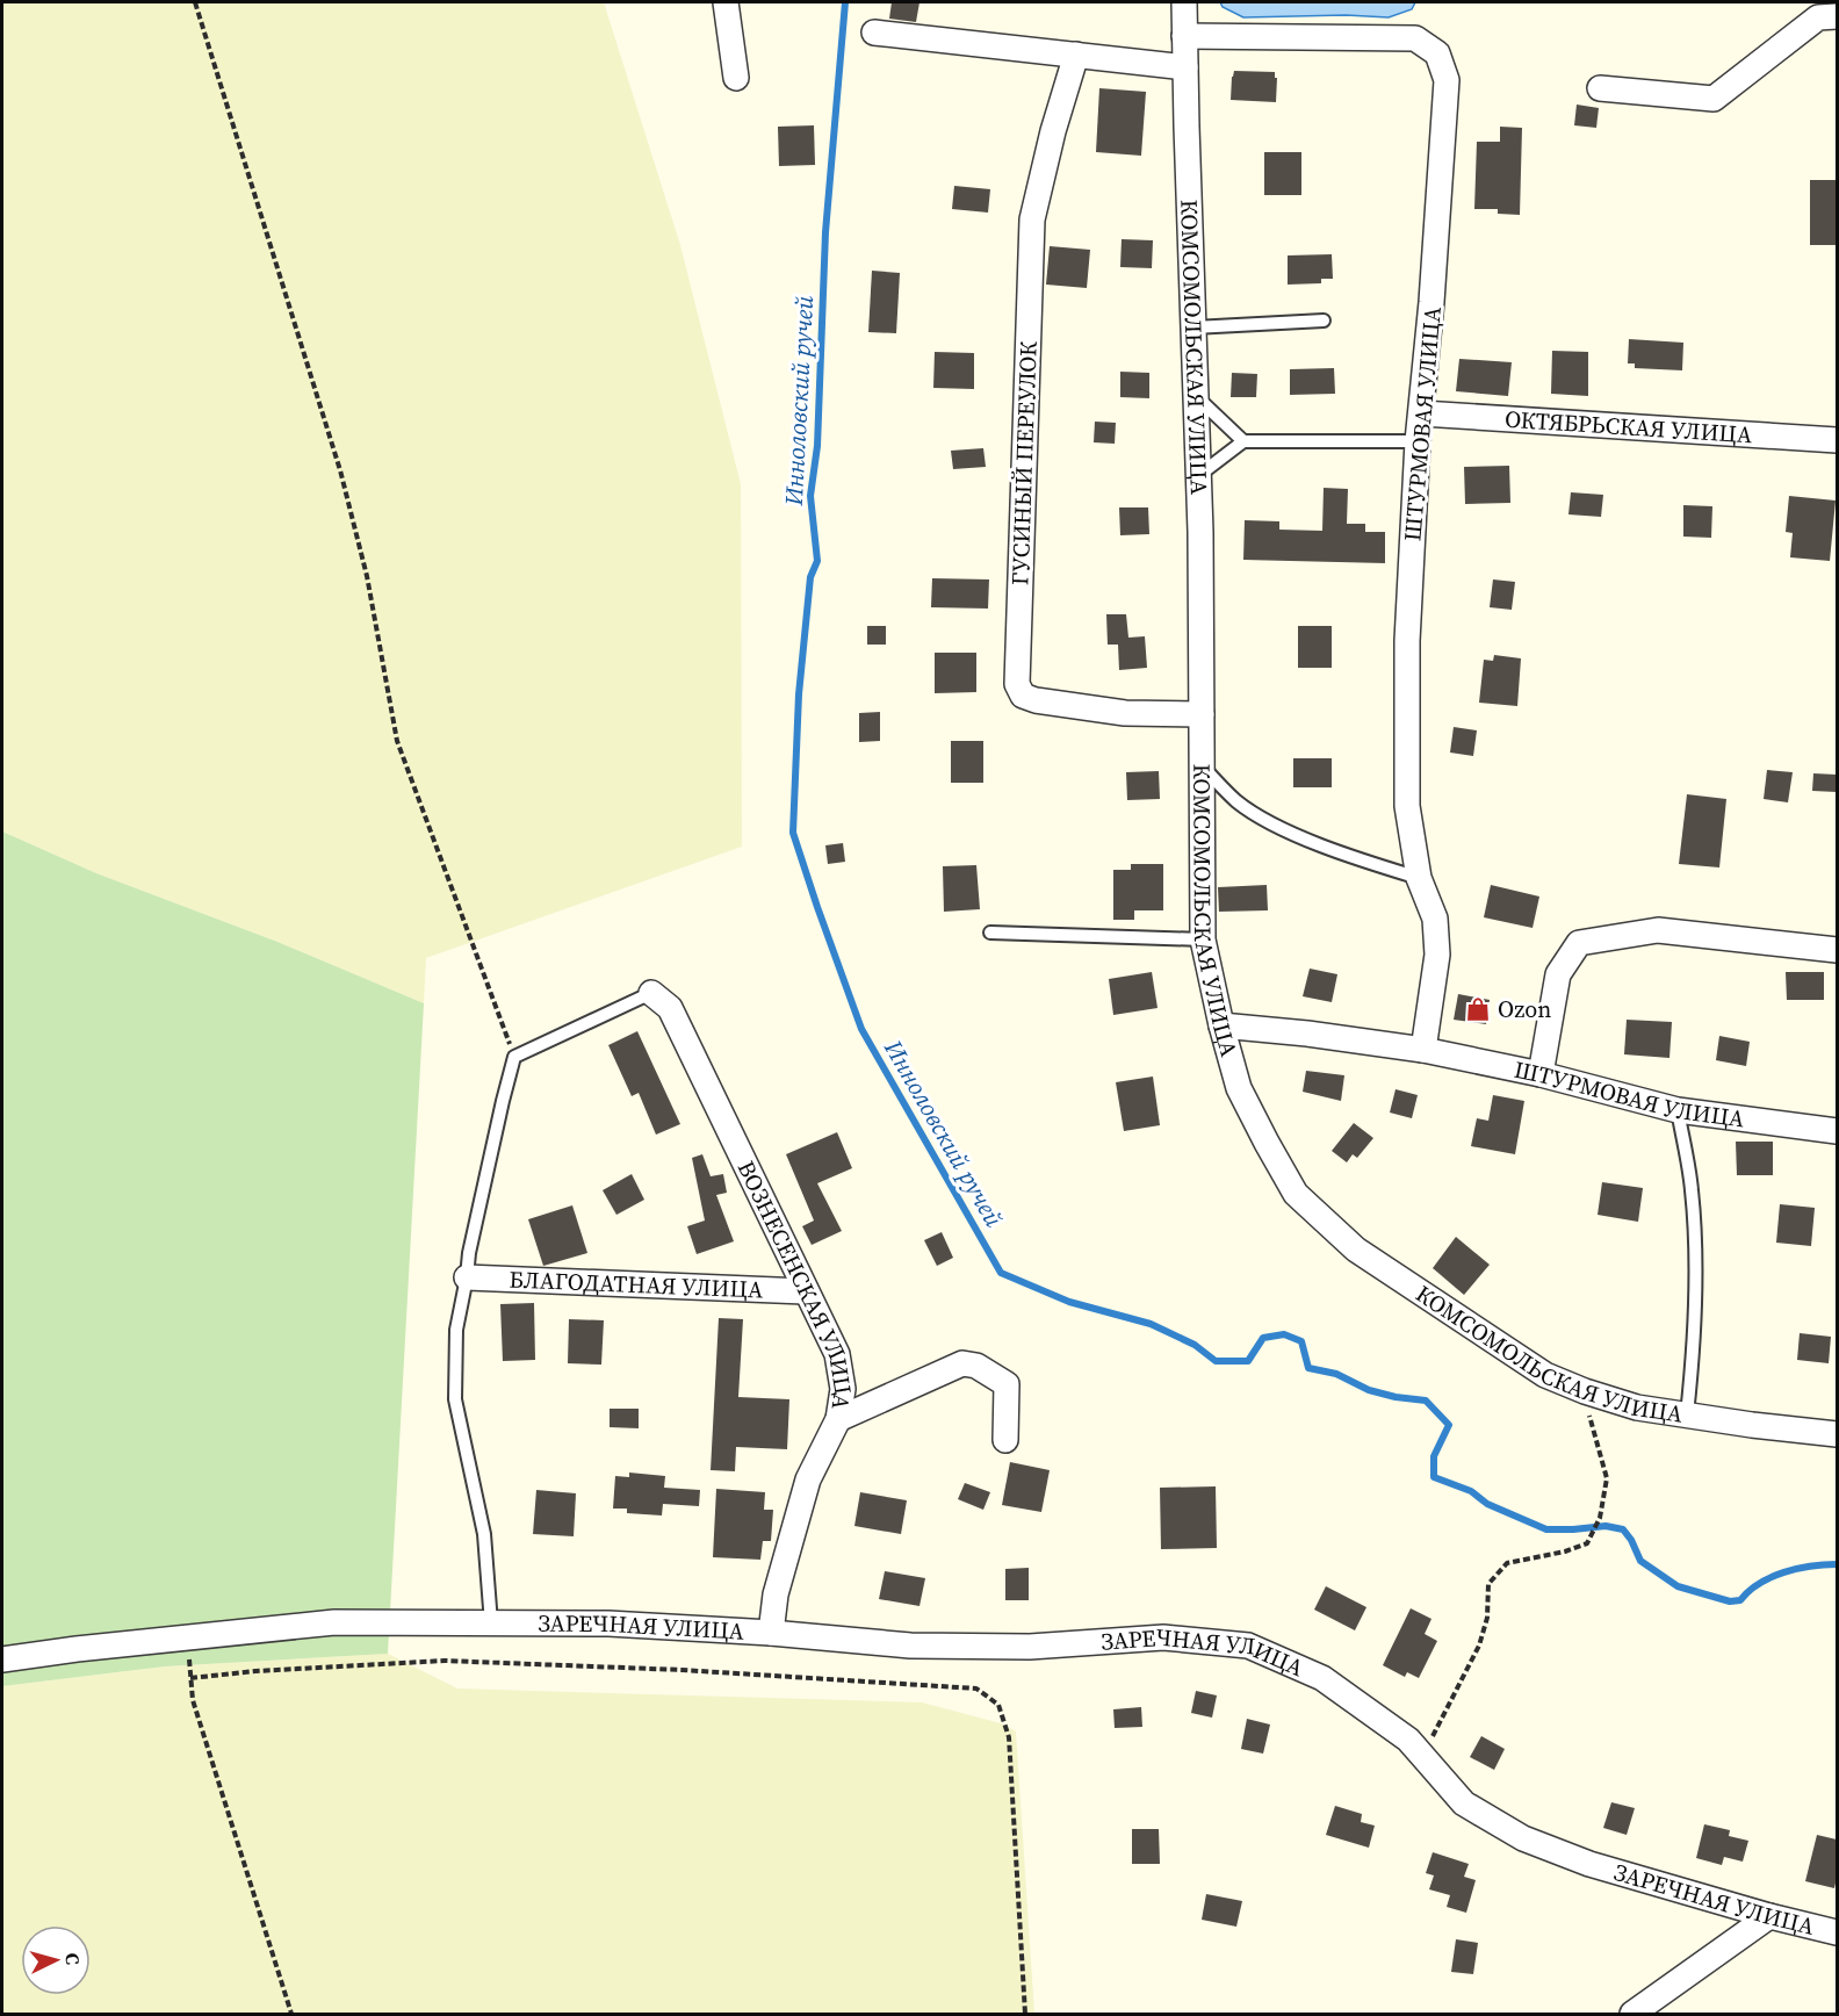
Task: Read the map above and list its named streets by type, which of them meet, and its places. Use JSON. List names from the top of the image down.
{
  "streets": {
    "street": [
      "КОМСОМОЛЬСКАЯ УЛИЦА",
      "ШТУРМОВАЯ УЛИЦА",
      "ОКТЯБРЬСКАЯ УЛИЦА",
      "ГУСИНЫЙ ПЕРЕУЛОК",
      "БЛАГОДАТНАЯ УЛИЦА",
      "ВОЗНЕСЕНСКАЯ УЛИЦА",
      "ЗАРЕЧНАЯ УЛИЦА"
    ]
  },
  "crossings": [
    ["КОМСОМОЛЬСКАЯ УЛИЦА", "ШТУРМОВАЯ УЛИЦА"],
    ["КОМСОМОЛЬСКАЯ УЛИЦА", "ГУСИНЫЙ ПЕРЕУЛОК"],
    ["ШТУРМОВАЯ УЛИЦА", "ОКТЯБРЬСКАЯ УЛИЦА"],
    ["БЛАГОДАТНАЯ УЛИЦА", "ВОЗНЕСЕНСКАЯ УЛИЦА"],
    ["ВОЗНЕСЕНСКАЯ УЛИЦА", "ЗАРЕЧНАЯ УЛИЦА"]
  ],
  "water": ["Инноловский ручей"],
  "places": {
    "shop": ["Ozon"]
  },
  "north": "right"
}
